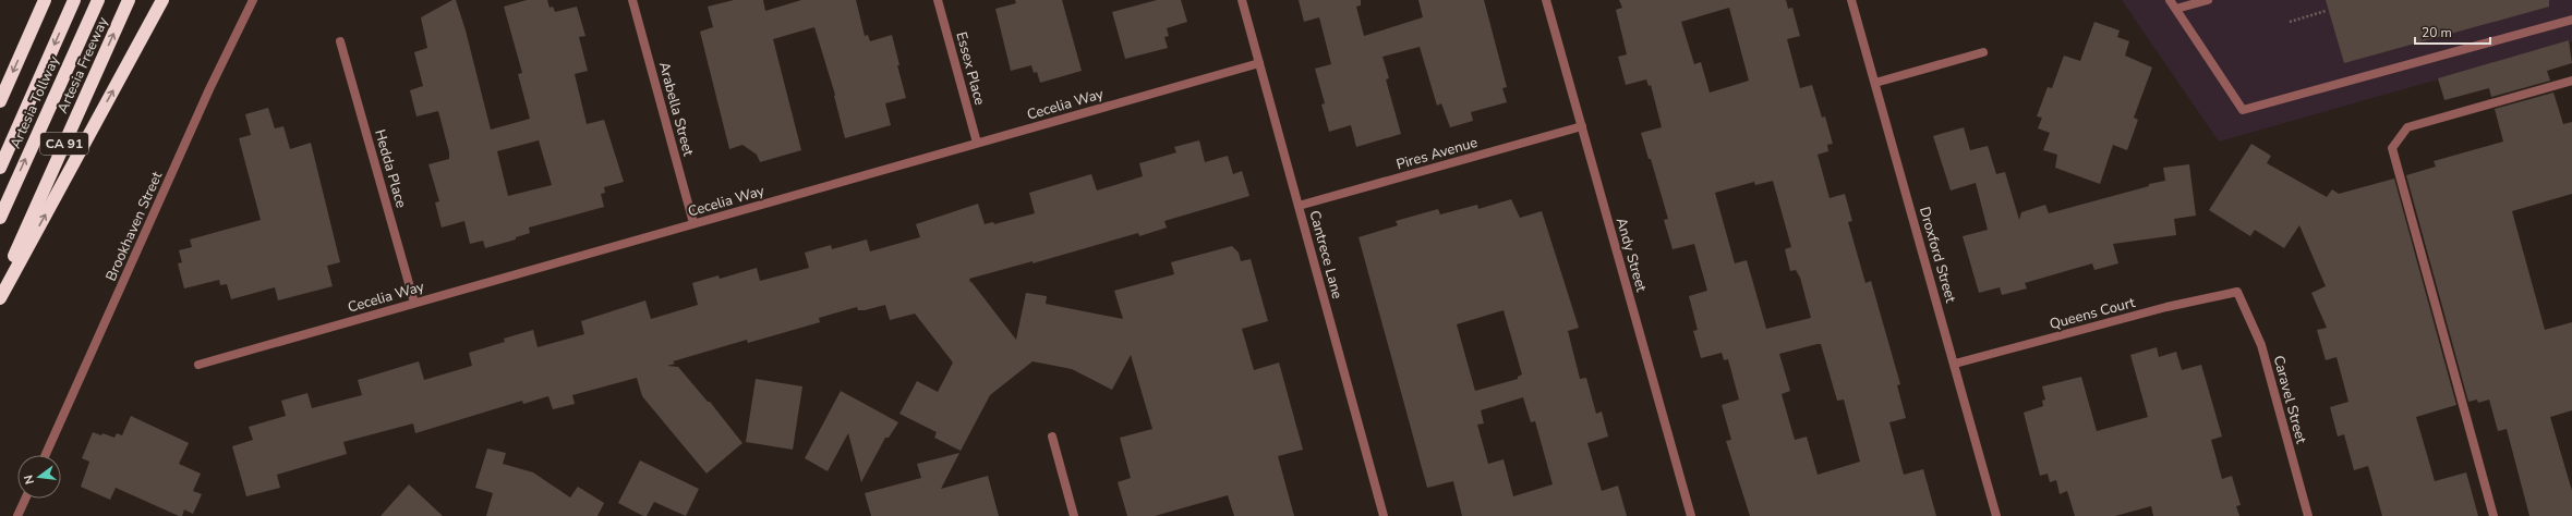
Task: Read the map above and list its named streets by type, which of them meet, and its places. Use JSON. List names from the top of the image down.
{
  "streets": {
    "highway": ["Artesia Freeway", "Artesia Tollway", "CA 91"],
    "street": [
      "Essex Place",
      "Cecelia Way",
      "Arabella Street",
      "Pires Avenue",
      "Hedda Place",
      "Brookhaven Street",
      "Cantrece Lane",
      "Andy Street",
      "Droxford Street",
      "Queens Court",
      "Caravel Street"
    ]
  },
  "crossings": [
    ["Essex Place", "Cecelia Way"],
    ["Cecelia Way", "Arabella Street"],
    ["Cecelia Way", "Hedda Place"],
    ["Cecelia Way", "Cantrece Lane"],
    ["Pires Avenue", "Cantrece Lane"],
    ["Pires Avenue", "Andy Street"],
    ["Droxford Street", "Queens Court"],
    ["Queens Court", "Caravel Street"]
  ],
  "scale_bar": "20 m",
  "north": "left"
}
